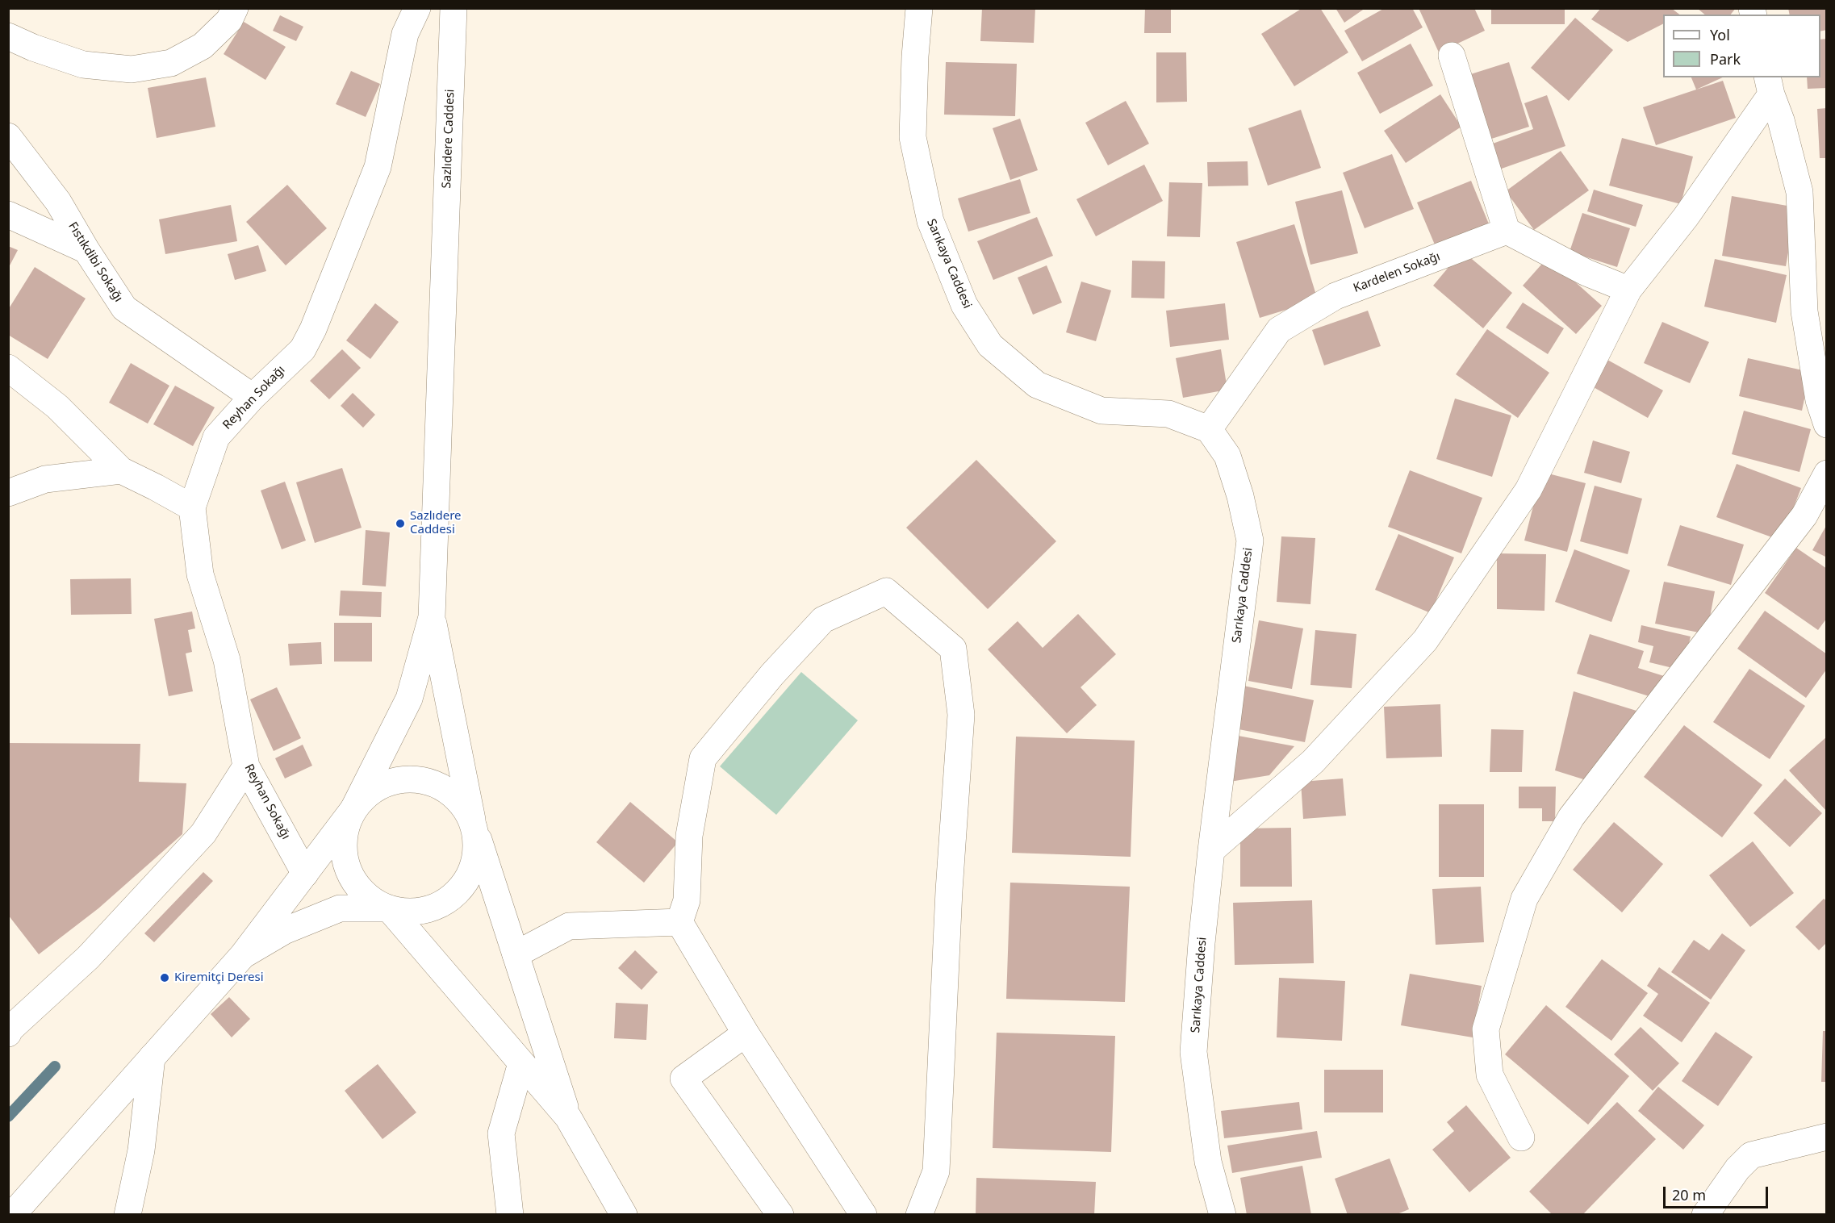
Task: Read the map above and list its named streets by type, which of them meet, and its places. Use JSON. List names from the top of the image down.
{
  "streets": {
    "street": [
      "Sazlıdere Caddesi",
      "Fıstıkdibi Sokağı",
      "Sarıkaya Caddesi",
      "Kardelen Sokağı",
      "Reyhan Sokağı"
    ]
  },
  "crossings": [
    ["Fıstıkdibi Sokağı", "Reyhan Sokağı"],
    ["Sarıkaya Caddesi", "Kardelen Sokağı"]
  ],
  "places": ["Sazlıdere Caddesi", "Kiremitçi Deresi"],
  "legend": ["Yol", "Park"],
  "scale_bar": "20 m"
}
